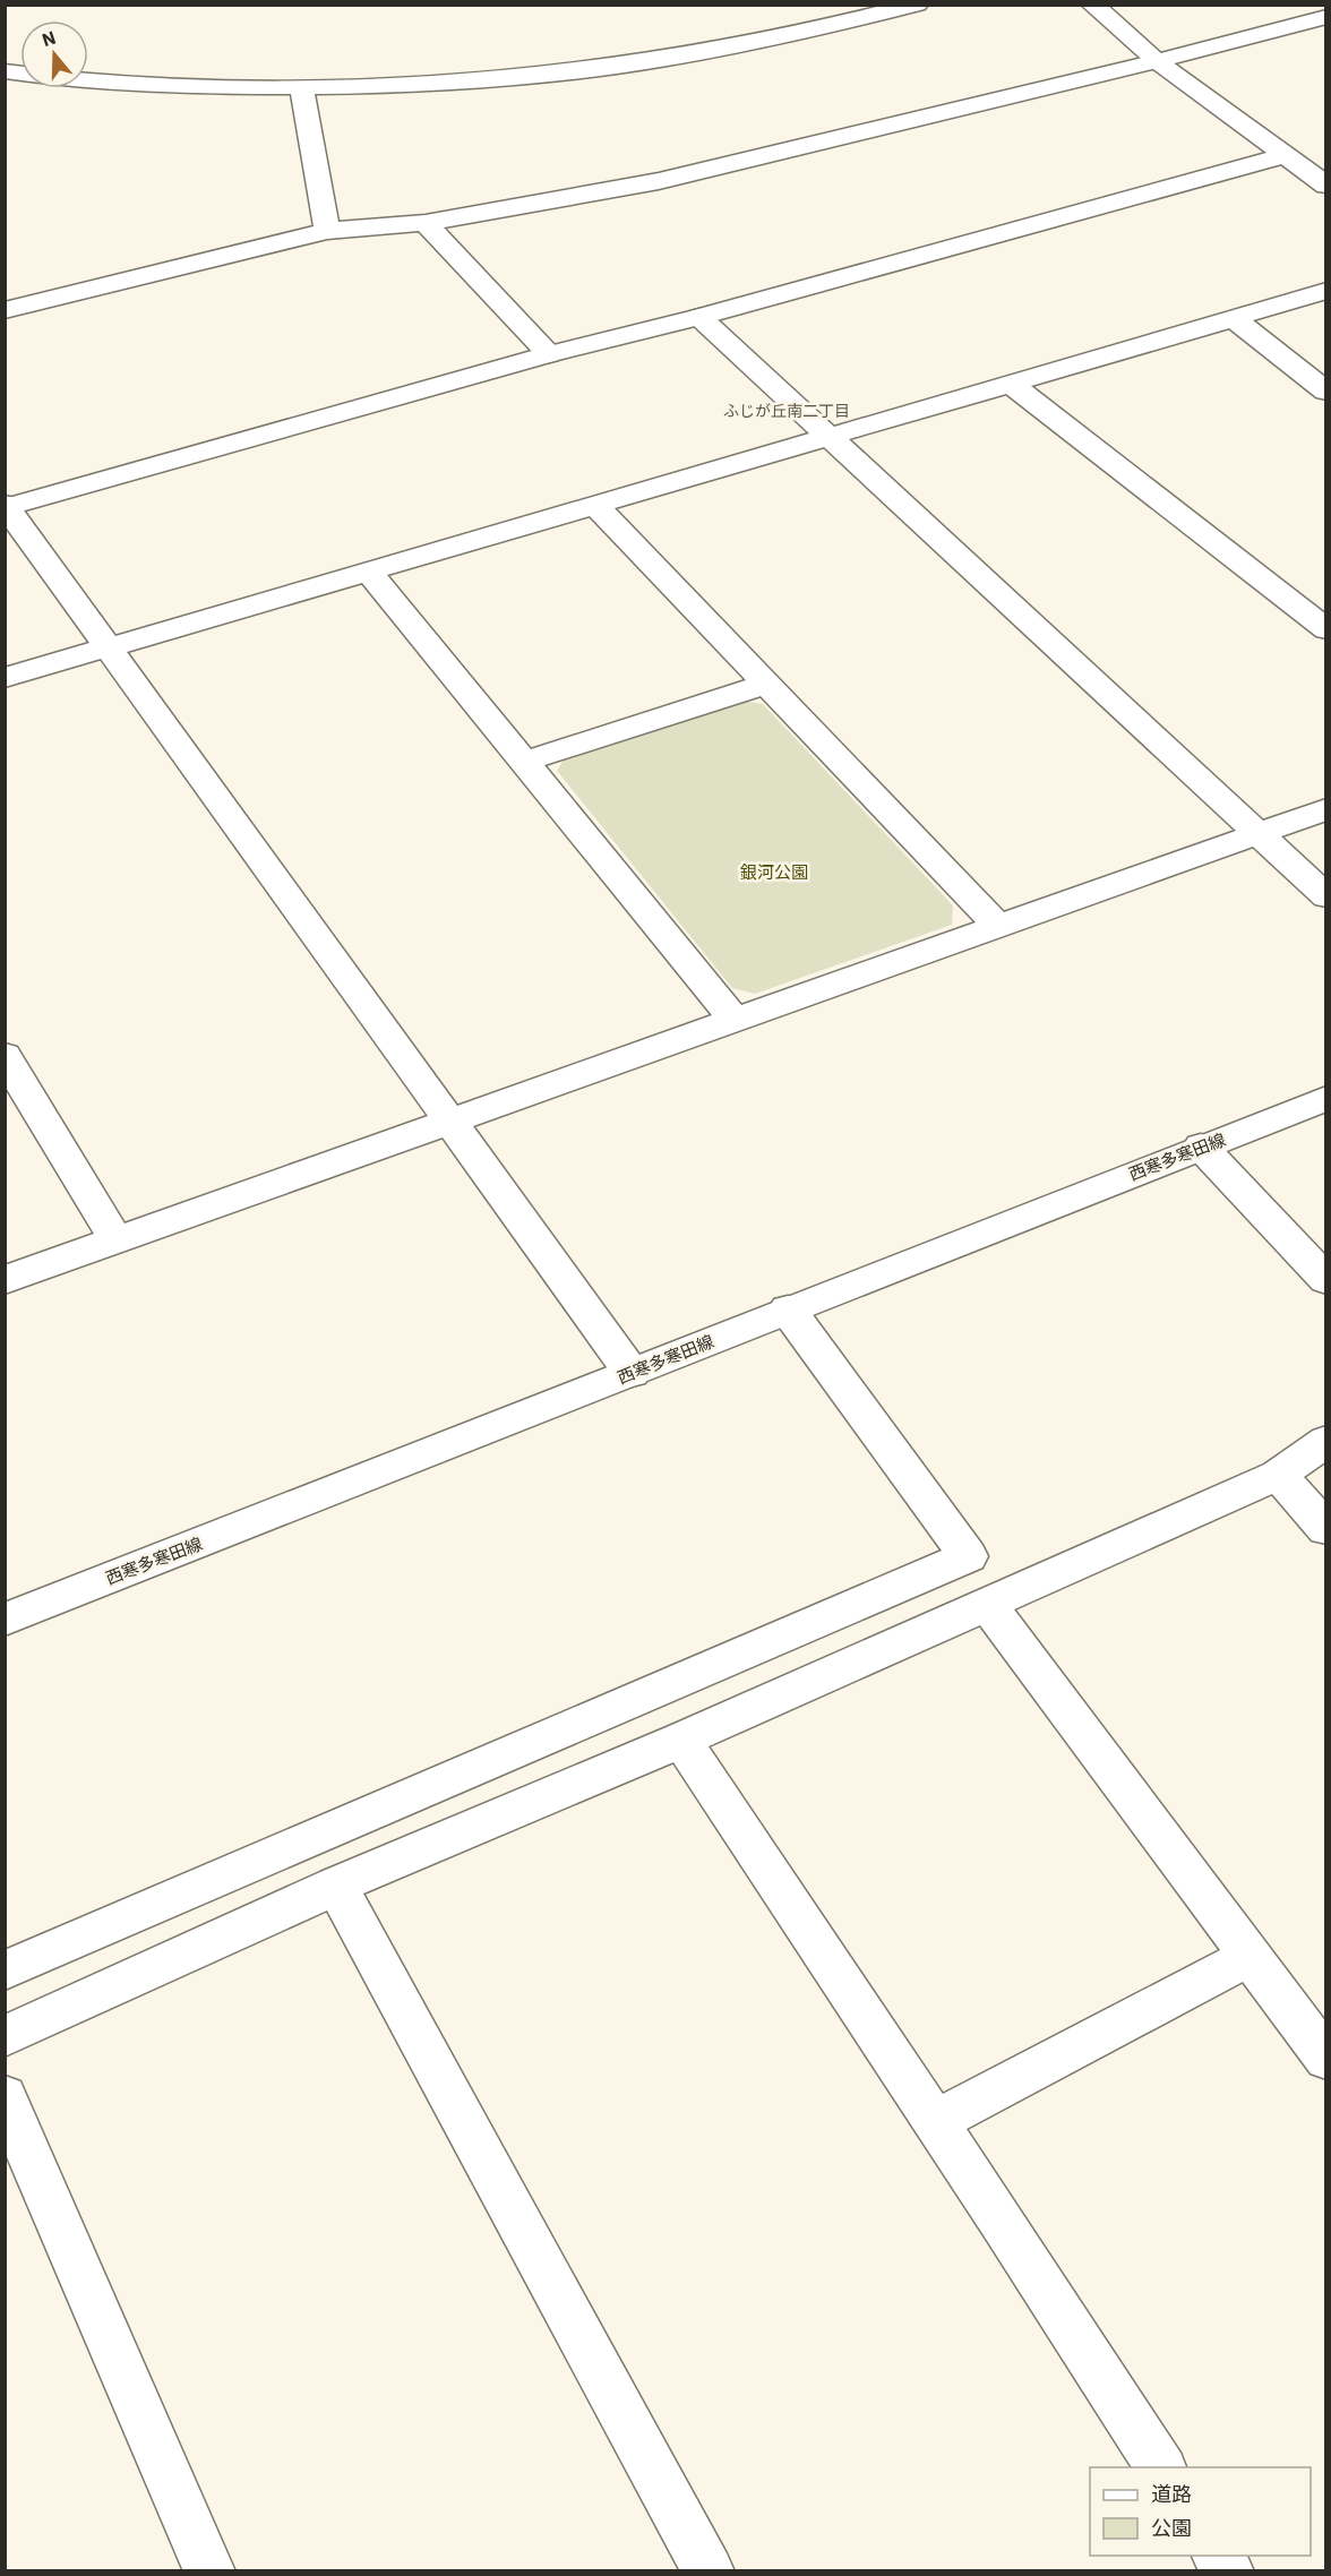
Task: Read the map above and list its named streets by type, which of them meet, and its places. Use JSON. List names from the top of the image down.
{
  "streets": {
    "street": ["西寒多寒田線"]
  },
  "districts": ["ふじが丘南二丁目"],
  "parks": ["銀河公園"],
  "legend": ["道路", "公園"],
  "north": "top"
}
